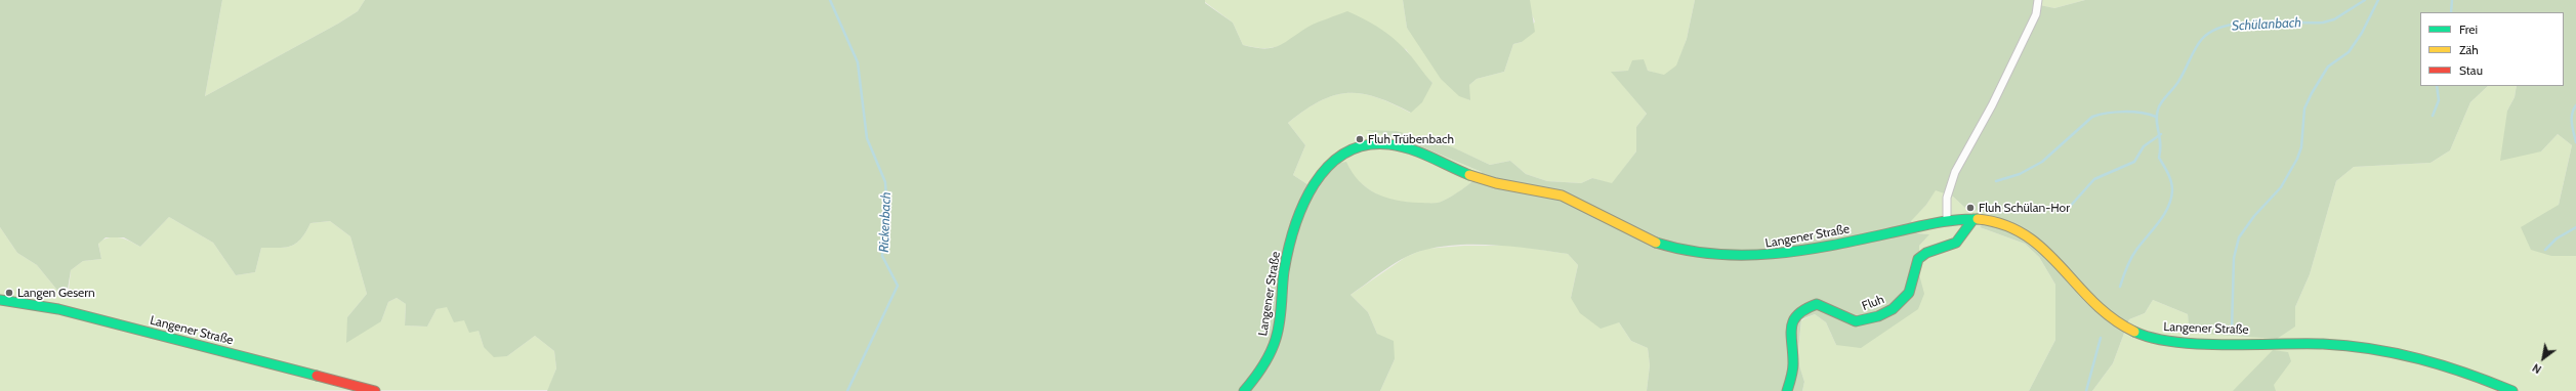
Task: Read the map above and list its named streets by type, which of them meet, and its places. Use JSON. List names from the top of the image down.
{
  "streets": {
    "main road": ["Langener Straße", "Fluh"]
  },
  "crossings": [
    ["Langener Straße", "Fluh"]
  ],
  "water": ["Schülanbach", "Rickenbach"],
  "places": ["Fluh Trübenbach", "Fluh Schülan-Hor", "Langen Gesern"],
  "legend": ["Frei", "Zäh", "Stau"],
  "north": "bottom left"
}
